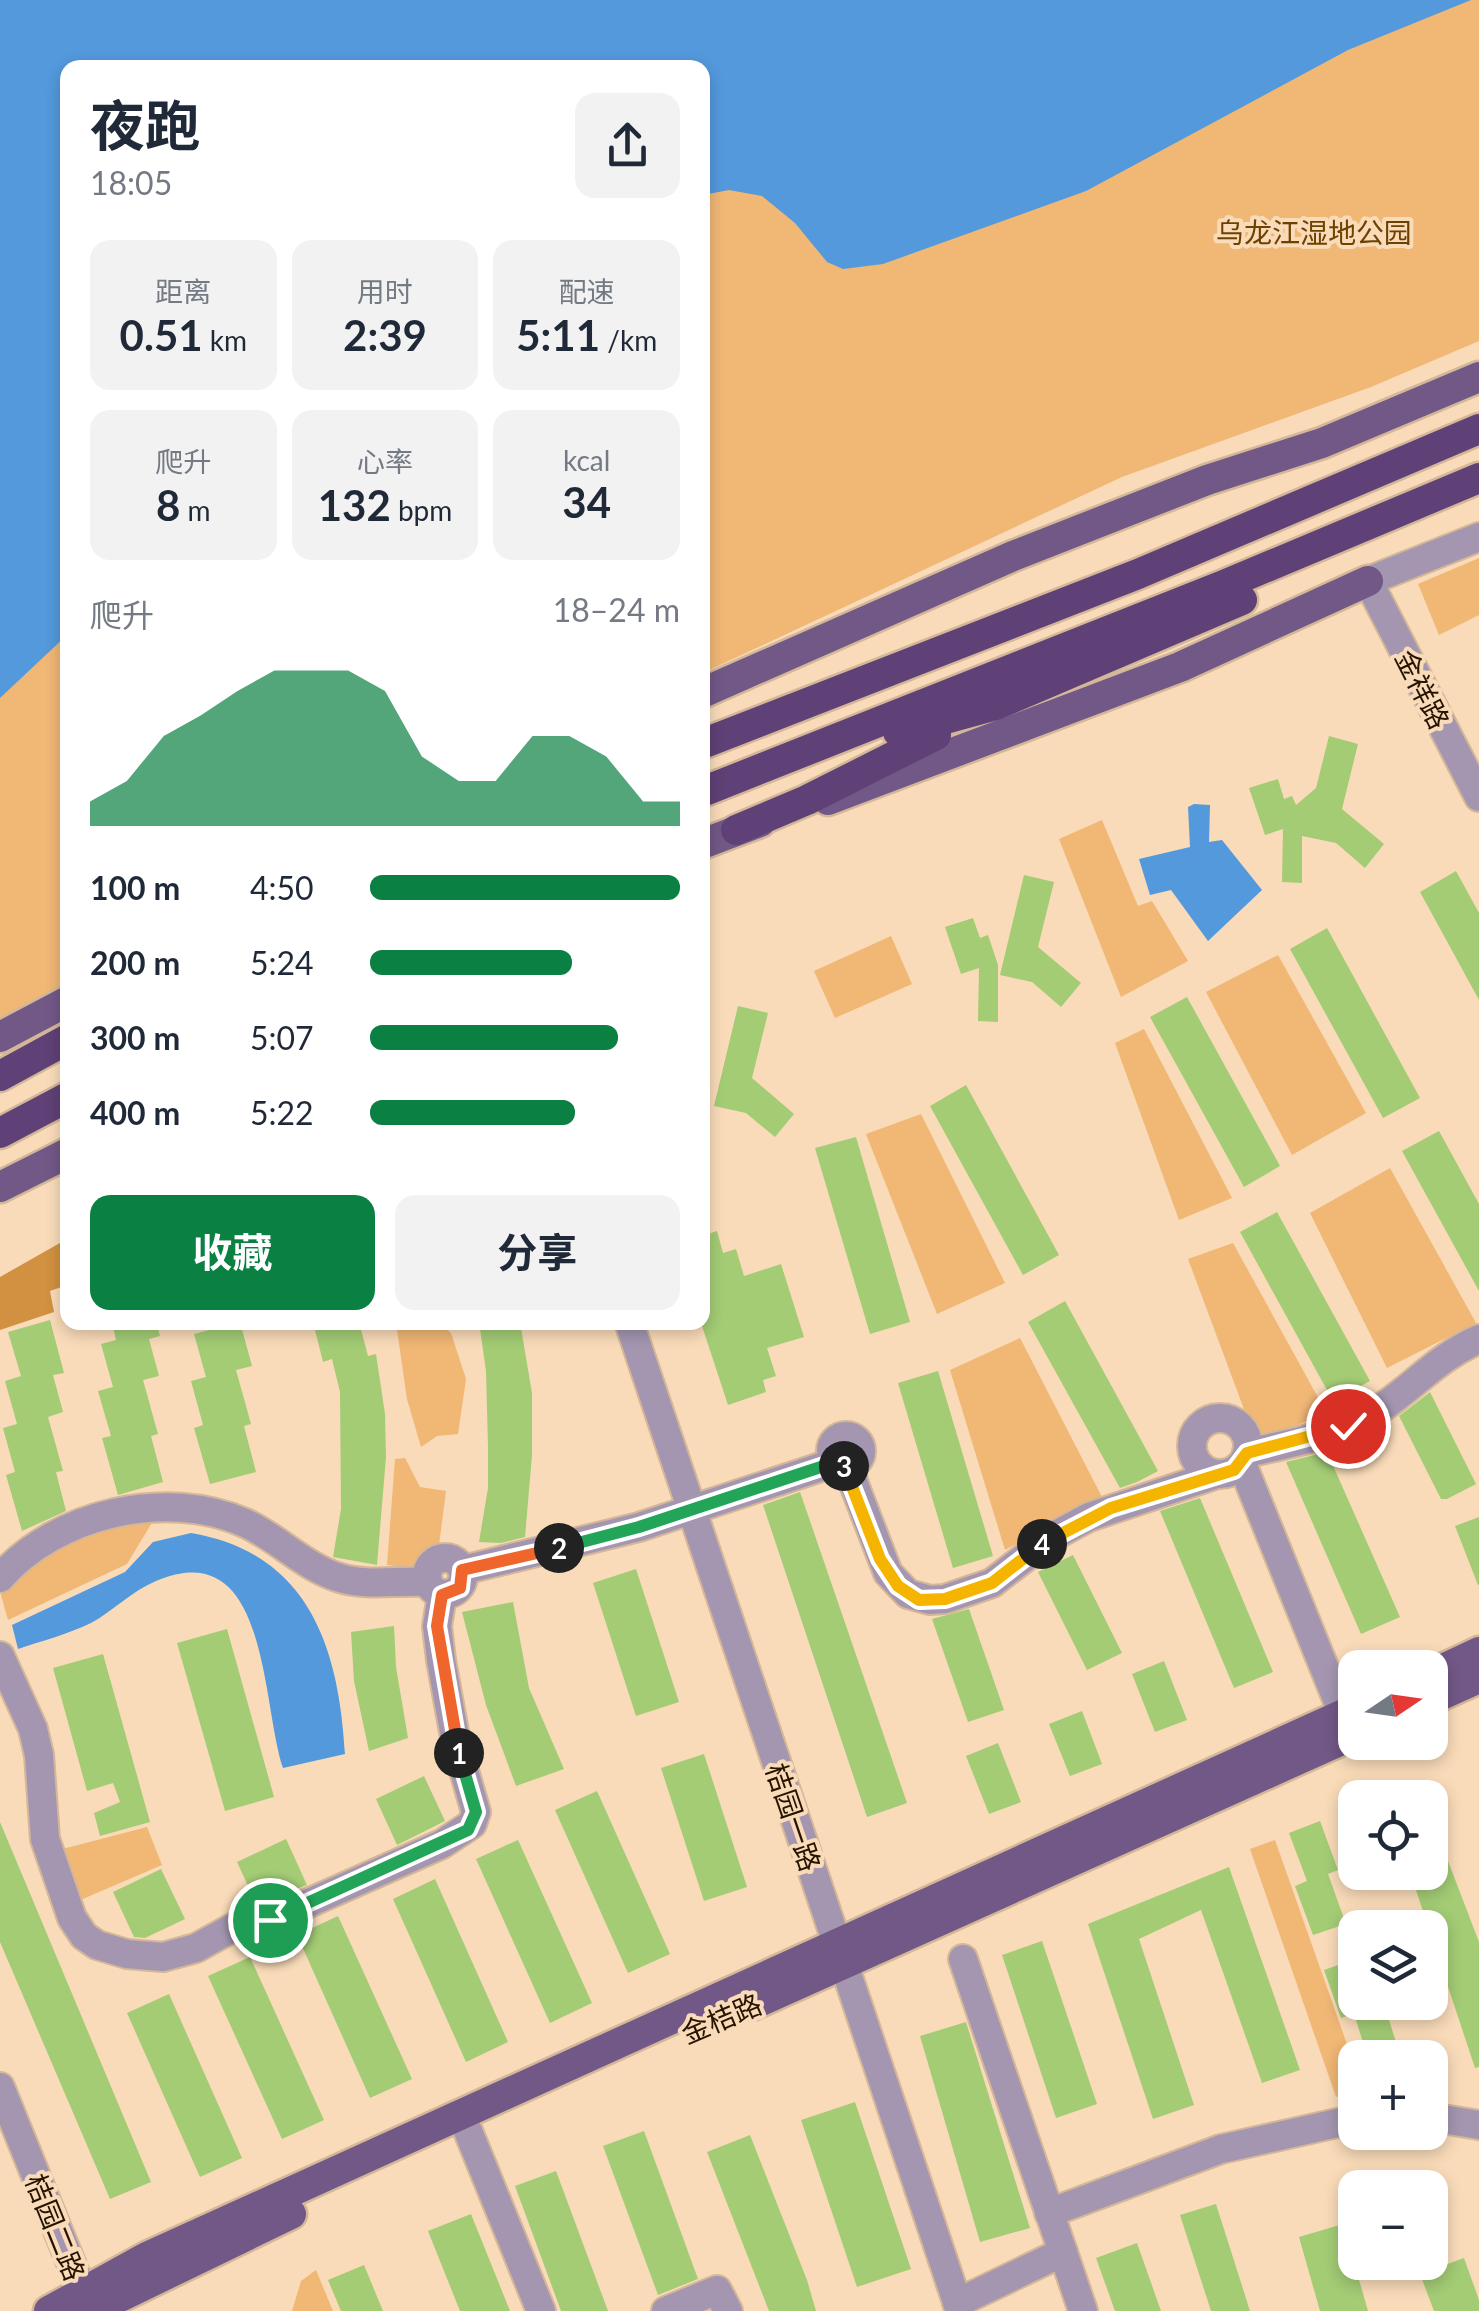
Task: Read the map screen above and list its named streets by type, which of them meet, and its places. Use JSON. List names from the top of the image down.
{
  "streets": {
    "main road": ["金桔路"],
    "street": ["金祥路", "桔园一路", "桔园二路"]
  },
  "crossings": [
    ["桔园一路", "金桔路"],
    ["金桔路", "桔园二路"]
  ],
  "parks": ["乌龙江湿地公园"],
  "north": "right",
  "page": {
    "heading": ["夜跑", "18:05"],
    "stats": [
      ["距离", "0.51 km"],
      ["用时", "2:39"],
      ["配速", "5:11 /km"],
      ["爬升", "8 m"],
      ["心率", "132 bpm"],
      ["kcal", "34"]
    ],
    "chart": ["爬升", "18–24 m"],
    "list": [
      {
        "name": "100 m",
        "note": "4:50"
      },
      {
        "name": "200 m",
        "note": "5:24"
      },
      {
        "name": "300 m",
        "note": "5:07"
      },
      {
        "name": "400 m",
        "note": "5:22"
      }
    ],
    "buttons": ["收藏", "分享"],
    "pins": [
      "3",
      "4",
      "2",
      "1"
    ],
    "map_buttons": ["+", "−"]
  }
}
